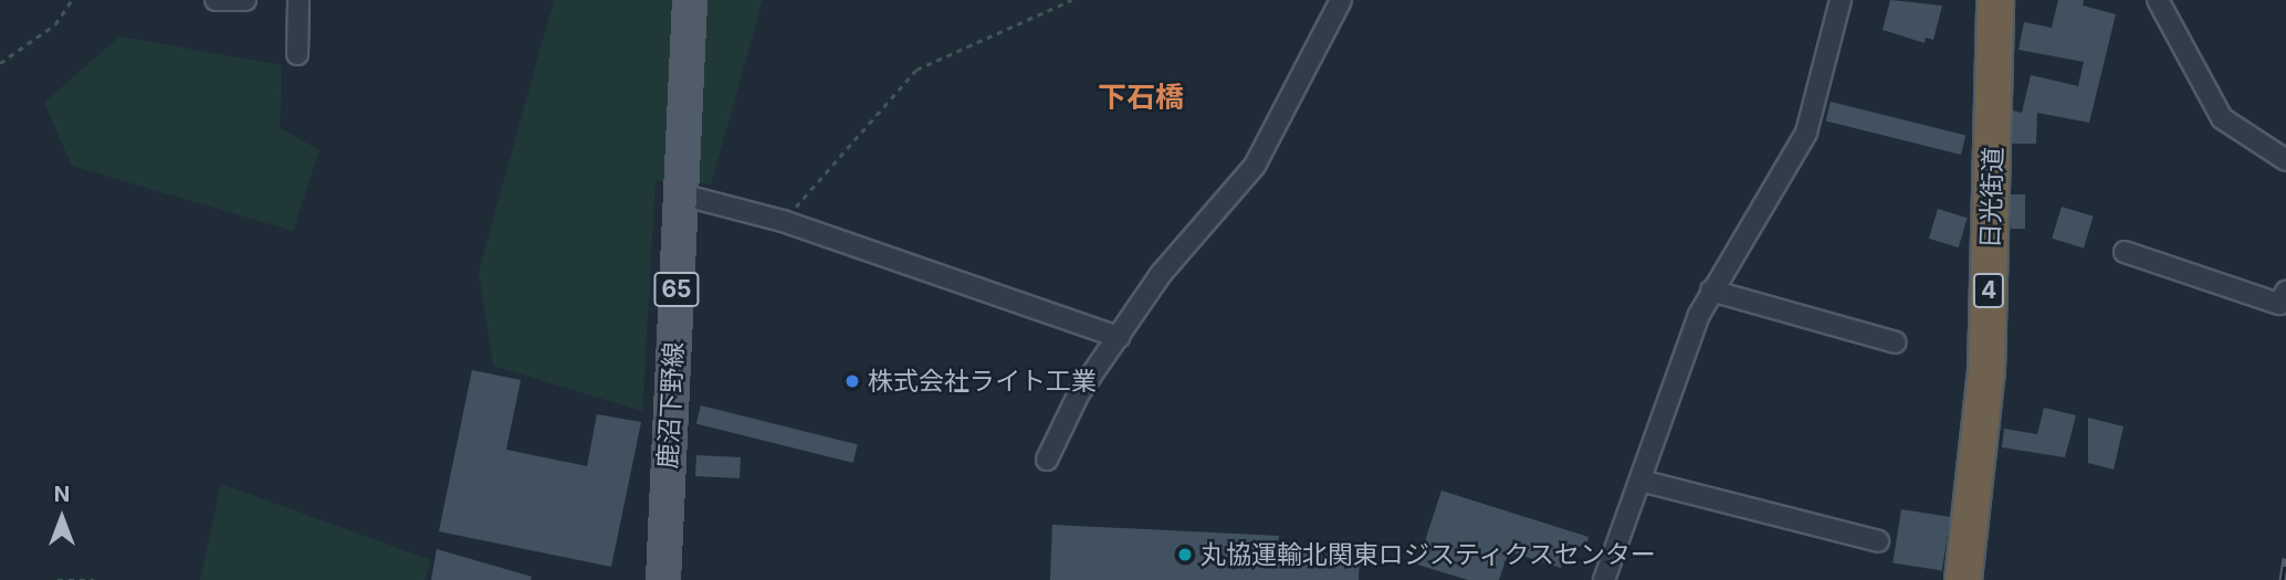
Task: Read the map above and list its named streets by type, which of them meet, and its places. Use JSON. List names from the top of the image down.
{
  "streets": {
    "highway": ["日光街道", "4"],
    "main road": ["65", "鹿沼下野線"]
  },
  "districts": ["下石橋"],
  "places": ["株式会社ライト工業", "丸協運輸北関東ロジスティクスセンター"],
  "north": "top"
}
